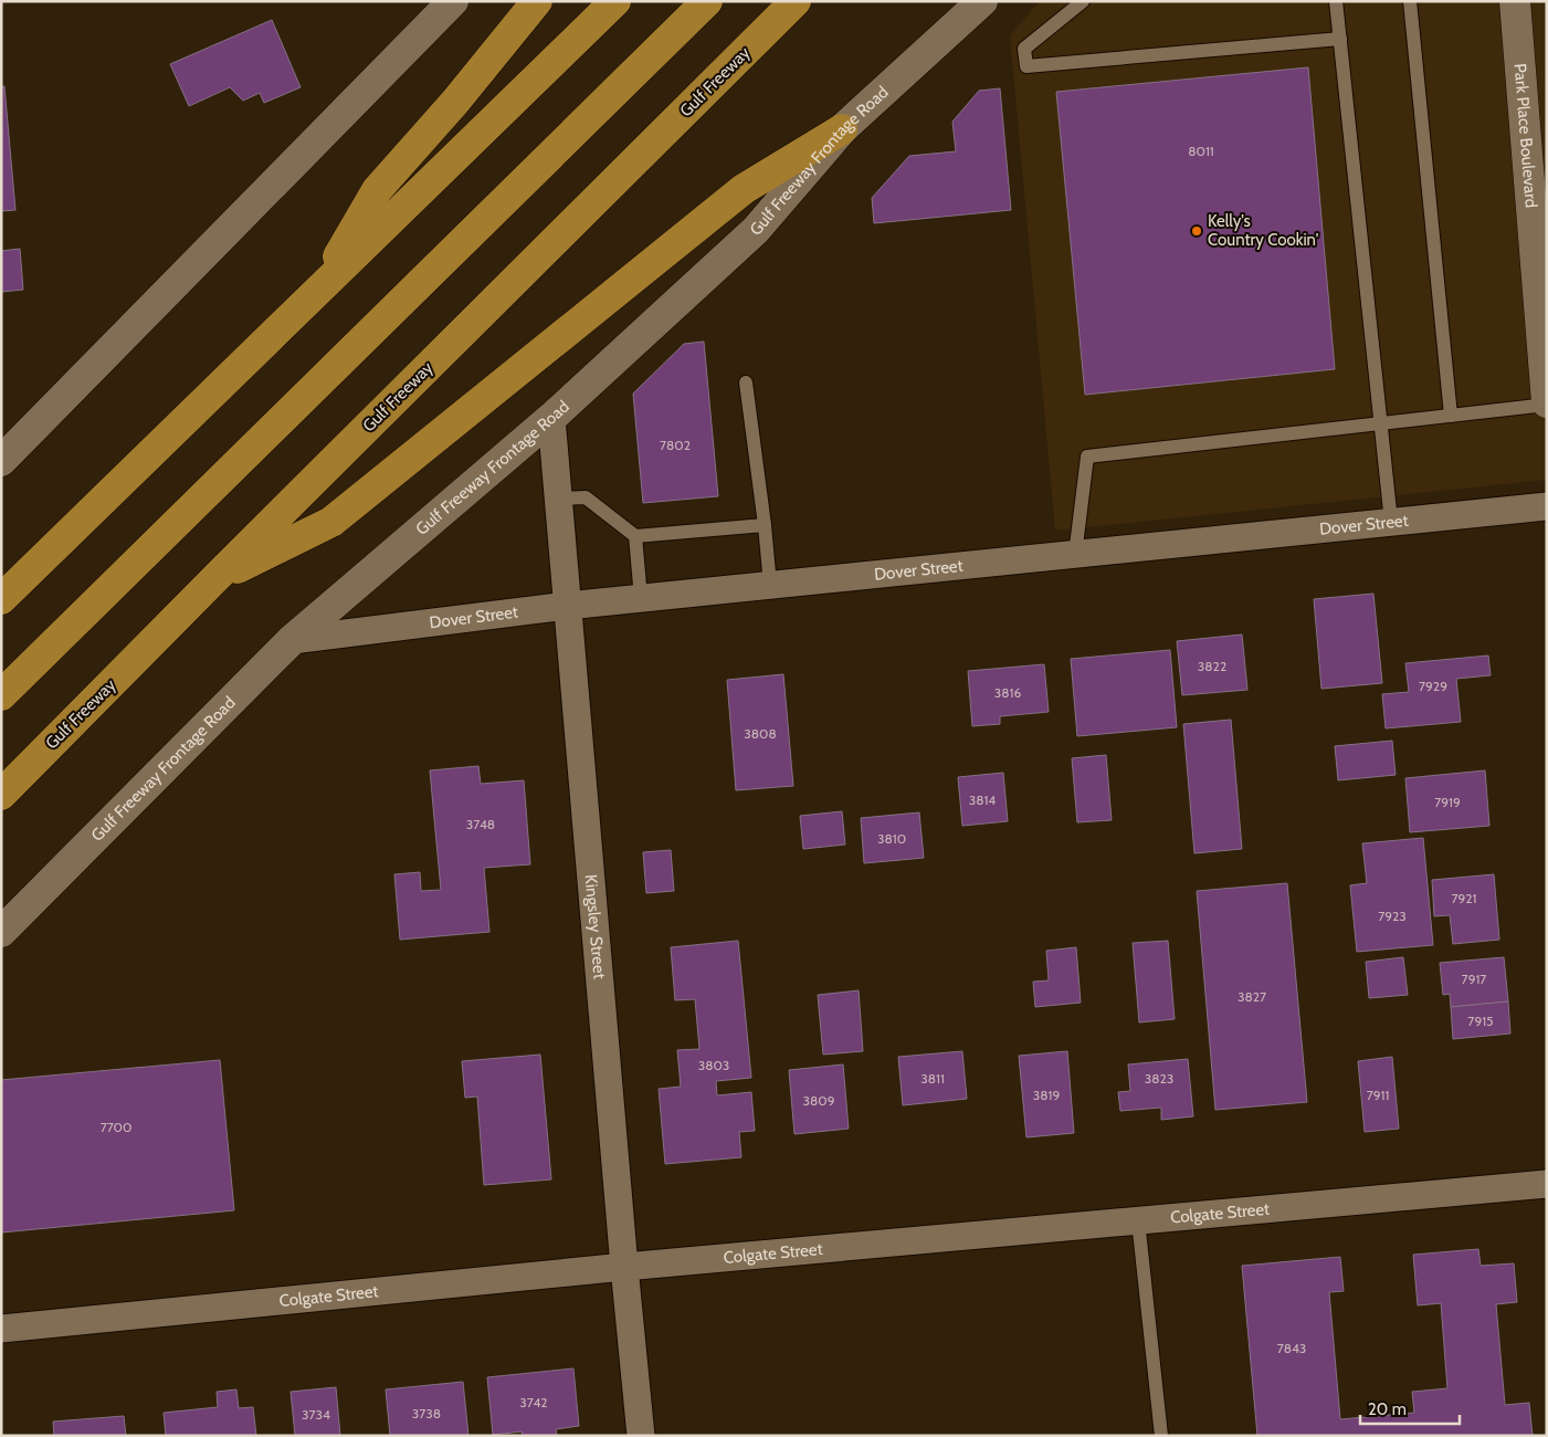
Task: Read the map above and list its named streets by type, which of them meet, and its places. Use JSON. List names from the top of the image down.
{
  "streets": {
    "highway": ["Gulf Freeway"],
    "main road": ["Park Place Boulevard", "Gulf Freeway Frontage Road"],
    "street": ["Dover Street", "Kingsley Street", "Colgate Street"]
  },
  "crossings": [
    ["Gulf Freeway Frontage Road", "Dover Street"],
    ["Gulf Freeway Frontage Road", "Kingsley Street"],
    ["Dover Street", "Kingsley Street"],
    ["Kingsley Street", "Colgate Street"]
  ],
  "places": ["Kelly's Country Cookin'"],
  "house_numbers": [
    "8011",
    "7802",
    "3822",
    "7929",
    "3816",
    "3808",
    "3814",
    "7919",
    "3748",
    "3810",
    "7921",
    "7923",
    "7917",
    "3827",
    "7915",
    "3803",
    "3811",
    "3823",
    "3819",
    "7911",
    "3809",
    "7700",
    "7843",
    "3742",
    "3738",
    "3734"
  ],
  "scale_bar": "20 m"
}
